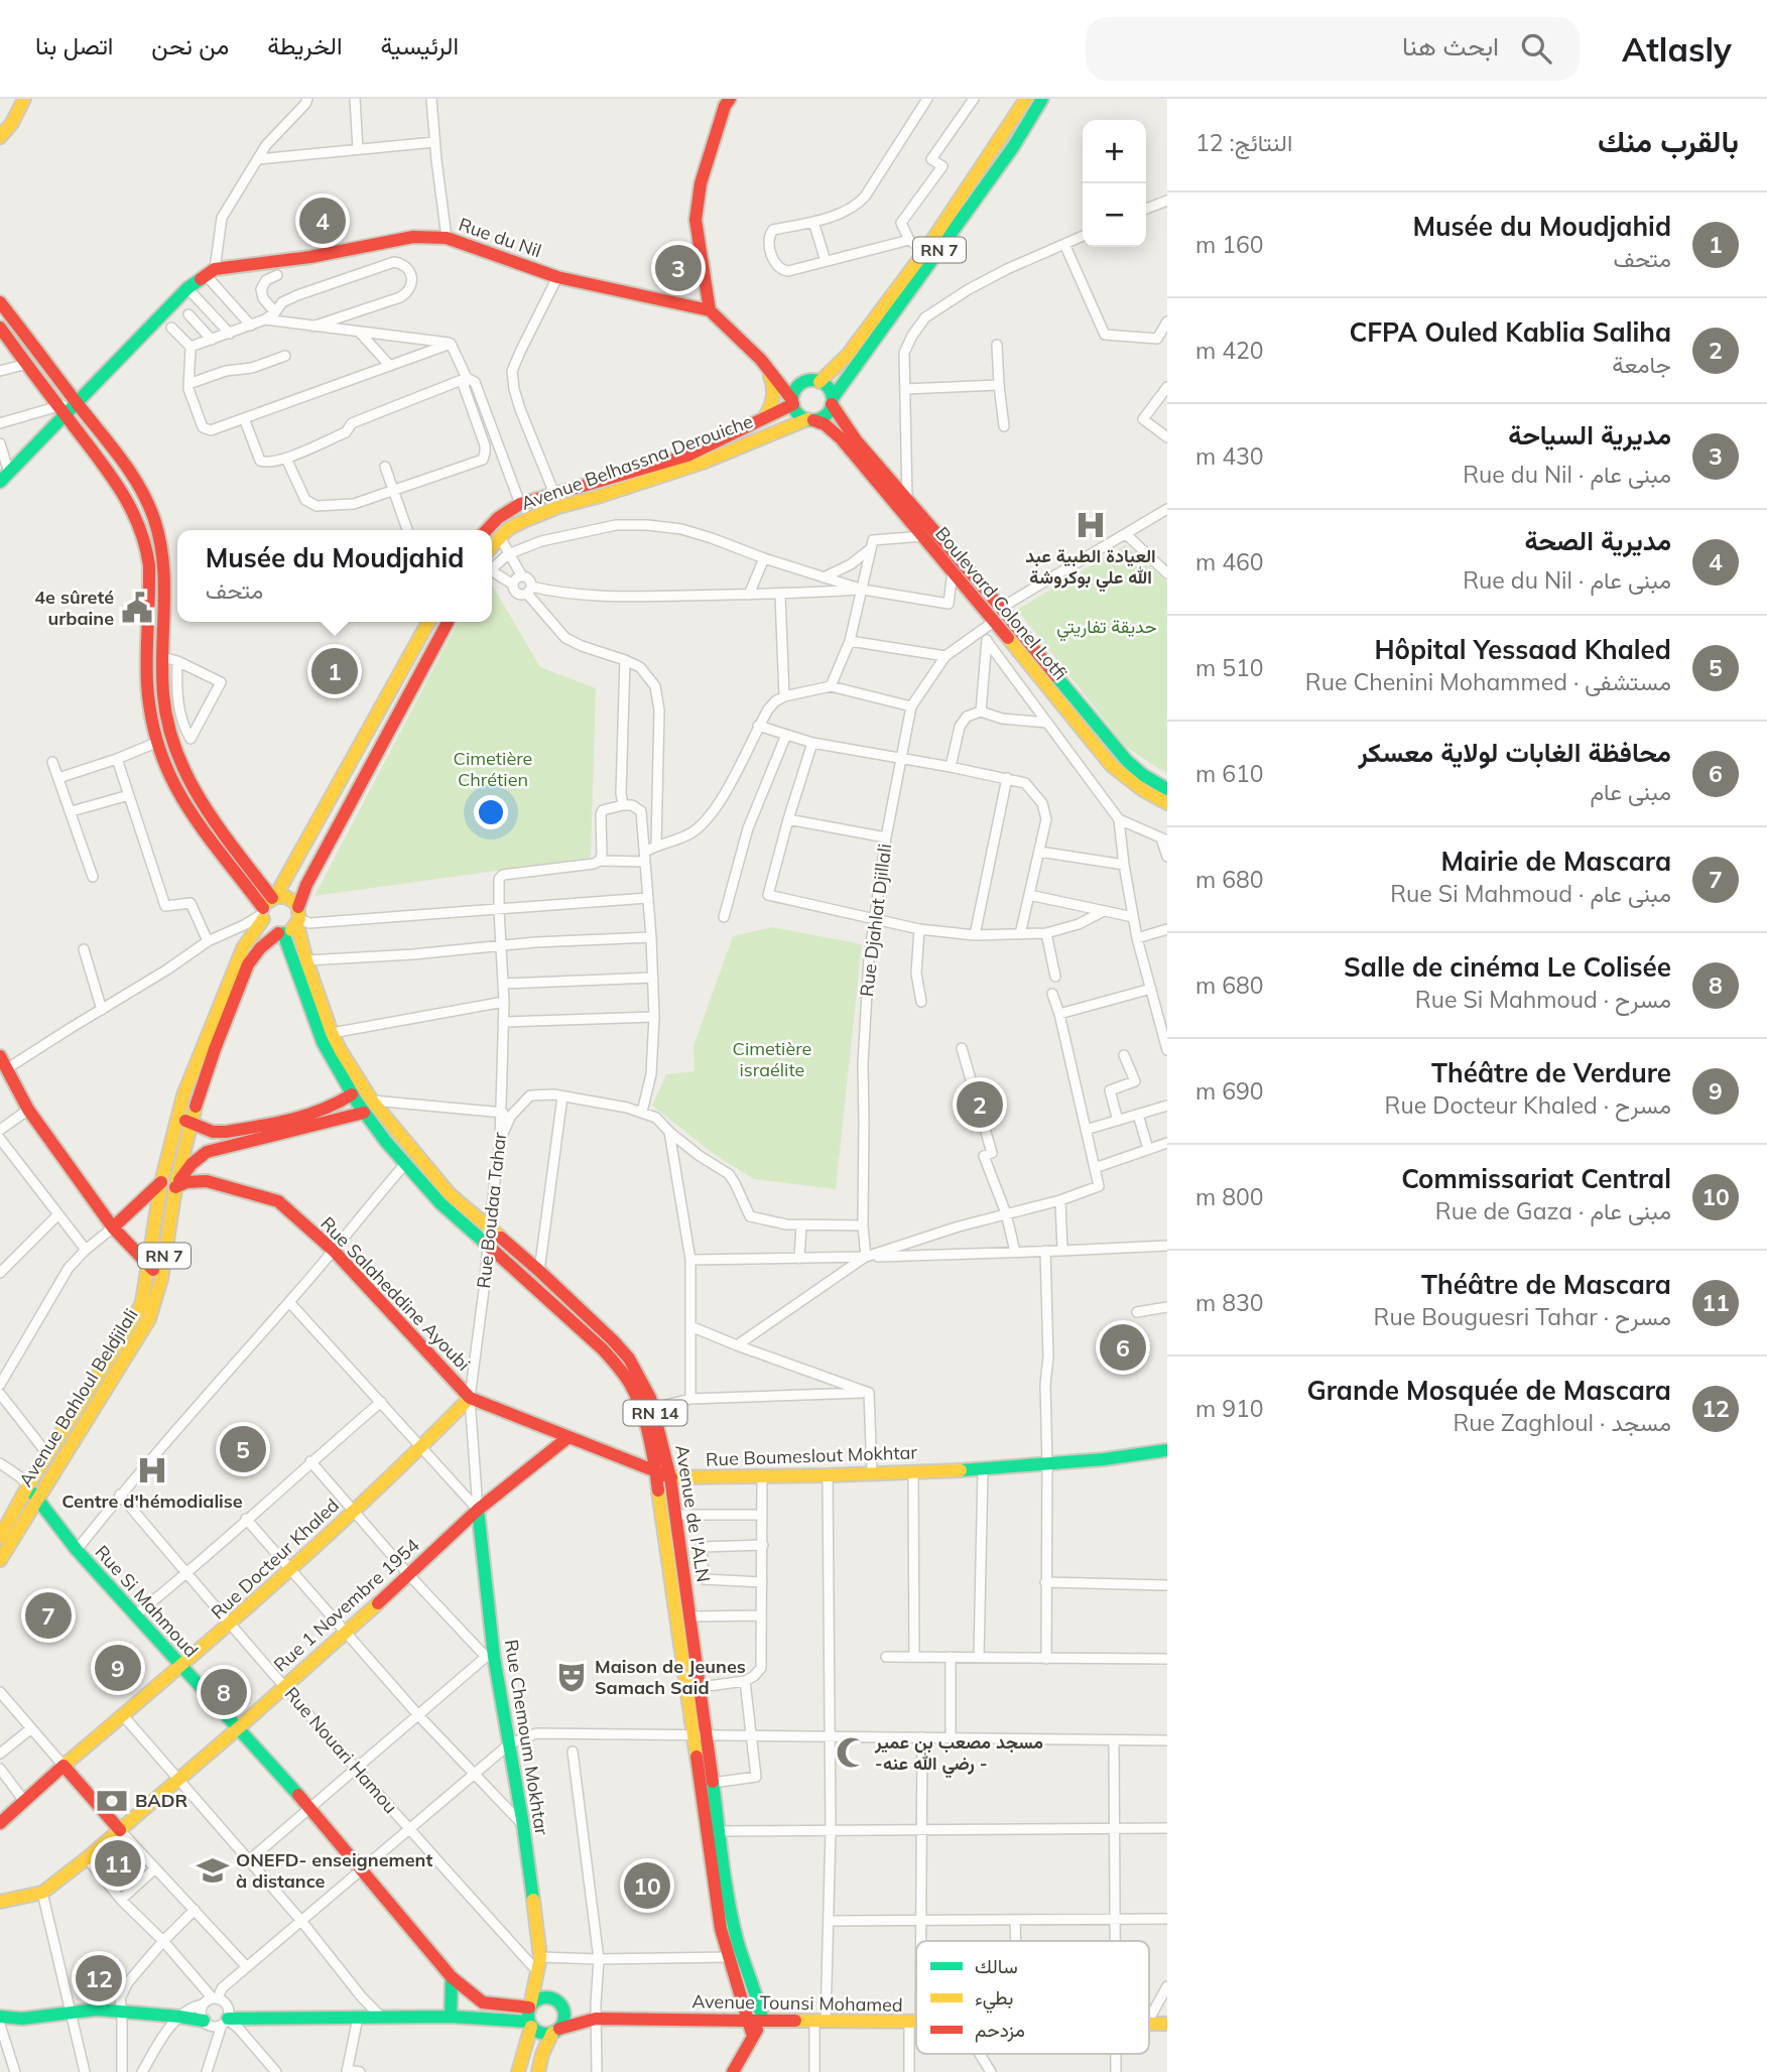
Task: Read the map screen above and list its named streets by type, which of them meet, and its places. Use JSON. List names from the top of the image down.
{
  "streets": {
    "main road": [
      "Rue du Nil",
      "RN 7",
      "Avenue Belhassna Derouiche",
      "Boulevard Colonel Lotfi",
      "Rue Salaheddine Ayoubi",
      "Avenue Bahloul Beldjilali",
      "RN 14",
      "Rue Boumeslout Mokhtar",
      "Avenue de l'ALN",
      "Rue Docteur Khaled",
      "Rue Si Mahmoud",
      "Rue 1 Novembre 1954",
      "Rue Chemoum Mokhtar",
      "Avenue Tounsi Mohamed"
    ],
    "street": ["Rue Djahlat Djillali", "Rue Boudaa Tahar", "Rue Nouari Hamou"]
  },
  "crossings": [
    ["RN 7", "Avenue Belhassna Derouiche"],
    ["RN 7", "Boulevard Colonel Lotfi"],
    ["RN 7", "Avenue Bahloul Beldjilali"],
    ["RN 7", "Avenue de l'ALN"],
    ["Avenue Belhassna Derouiche", "Boulevard Colonel Lotfi"],
    ["Boulevard Colonel Lotfi", "Rue Djahlat Djillali"],
    ["Rue Boudaa Tahar", "Rue Salaheddine Ayoubi"],
    ["Rue Boudaa Tahar", "Rue Boumeslout Mokhtar"],
    ["Rue Boudaa Tahar", "Avenue de l'ALN"],
    ["Rue Boudaa Tahar", "Rue Docteur Khaled"],
    ["Rue Boudaa Tahar", "Rue 1 Novembre 1954"],
    ["Rue Boudaa Tahar", "Rue Chemoum Mokhtar"],
    ["Rue Salaheddine Ayoubi", "Avenue Bahloul Beldjilali"],
    ["Rue Salaheddine Ayoubi", "Rue Boumeslout Mokhtar"],
    ["Rue Salaheddine Ayoubi", "Rue Docteur Khaled"],
    ["Avenue Bahloul Beldjilali", "Avenue de l'ALN"],
    ["Avenue Bahloul Beldjilali", "Rue Si Mahmoud"],
    ["Rue Boumeslout Mokhtar", "Avenue de l'ALN"],
    ["Rue Boumeslout Mokhtar", "Rue Docteur Khaled"],
    ["Rue Boumeslout Mokhtar", "Rue 1 Novembre 1954"],
    ["Avenue de l'ALN", "Avenue Tounsi Mohamed"],
    ["Rue Docteur Khaled", "Rue Si Mahmoud"],
    ["Rue Docteur Khaled", "Rue Nouari Hamou"],
    ["Rue Si Mahmoud", "Rue 1 Novembre 1954"],
    ["Rue Si Mahmoud", "Rue Chemoum Mokhtar"],
    ["Rue Si Mahmoud", "Avenue Tounsi Mohamed"],
    ["Rue 1 Novembre 1954", "Rue Chemoum Mokhtar"],
    ["Rue 1 Novembre 1954", "Rue Nouari Hamou"],
    ["Rue Chemoum Mokhtar", "Rue Nouari Hamou"],
    ["Rue Chemoum Mokhtar", "Avenue Tounsi Mohamed"]
  ],
  "parks": ["حديقة تفاريتي", "Cimetière Chrétien", "Cimetière israélite"],
  "places": {
    "hospital": ["العيادة الطبية عبد الله علي بوكروشة", "Centre d'hémodialise"],
    "public building": ["4e sûreté urbaine"],
    "theatre": ["Maison de Jeunes Samach Said"],
    "mosque": ["مسجد مصعب بن عمير -رضي الله عنه -"],
    "bank": ["BADR"],
    "school or university": ["ONEFD- enseignement à distance"]
  },
  "legend": ["سالك", "بطيء", "مزدحم"],
  "page": {
    "header": "Atlasly",
    "search": "ابحث هنا",
    "nav": [
      "الرئيسية",
      "الخريطة",
      "من نحن",
      "اتصل بنا"
    ],
    "heading": ["بالقرب منك", "النتائج: 12"],
    "map_buttons": ["+", "−"],
    "list": [
      {
        "mark": "1",
        "name": "Musée du Moudjahid",
        "note": "متحف",
        "value": "160 m"
      },
      {
        "mark": "2",
        "name": "CFPA Ouled Kablia Saliha",
        "note": "جامعة",
        "value": "420 m"
      },
      {
        "mark": "3",
        "name": "مديرية السياحة",
        "note": "مبنى عام · Rue du Nil",
        "value": "430 m"
      },
      {
        "mark": "4",
        "name": "مديرية الصحة",
        "note": "مبنى عام · Rue du Nil",
        "value": "460 m"
      },
      {
        "mark": "5",
        "name": "Hôpital Yessaad Khaled",
        "note": "مستشفى · Rue Chenini Mohammed",
        "value": "510 m"
      },
      {
        "mark": "6",
        "name": "محافظة الغابات لولاية معسكر",
        "note": "مبنى عام",
        "value": "610 m"
      },
      {
        "mark": "7",
        "name": "Mairie de Mascara",
        "note": "مبنى عام · Rue Si Mahmoud",
        "value": "680 m"
      },
      {
        "mark": "8",
        "name": "Salle de cinéma Le Colisée",
        "note": "مسرح · Rue Si Mahmoud",
        "value": "680 m"
      },
      {
        "mark": "9",
        "name": "Théâtre de Verdure",
        "note": "مسرح · Rue Docteur Khaled",
        "value": "690 m"
      },
      {
        "mark": "10",
        "name": "Commissariat Central",
        "note": "مبنى عام · Rue de Gaza",
        "value": "800 m"
      },
      {
        "mark": "11",
        "name": "Théâtre de Mascara",
        "note": "مسرح · Rue Bouguesri Tahar",
        "value": "830 m"
      },
      {
        "mark": "12",
        "name": "Grande Mosquée de Mascara",
        "note": "مسجد · Rue Zaghloul",
        "value": "910 m"
      }
    ],
    "pins": [
      "4",
      "3",
      "1",
      "2",
      "6",
      "5",
      "7",
      "9",
      "8",
      "11",
      "10",
      "12"
    ],
    "popup": ["Musée du Moudjahid", "متحف"]
  }
}
